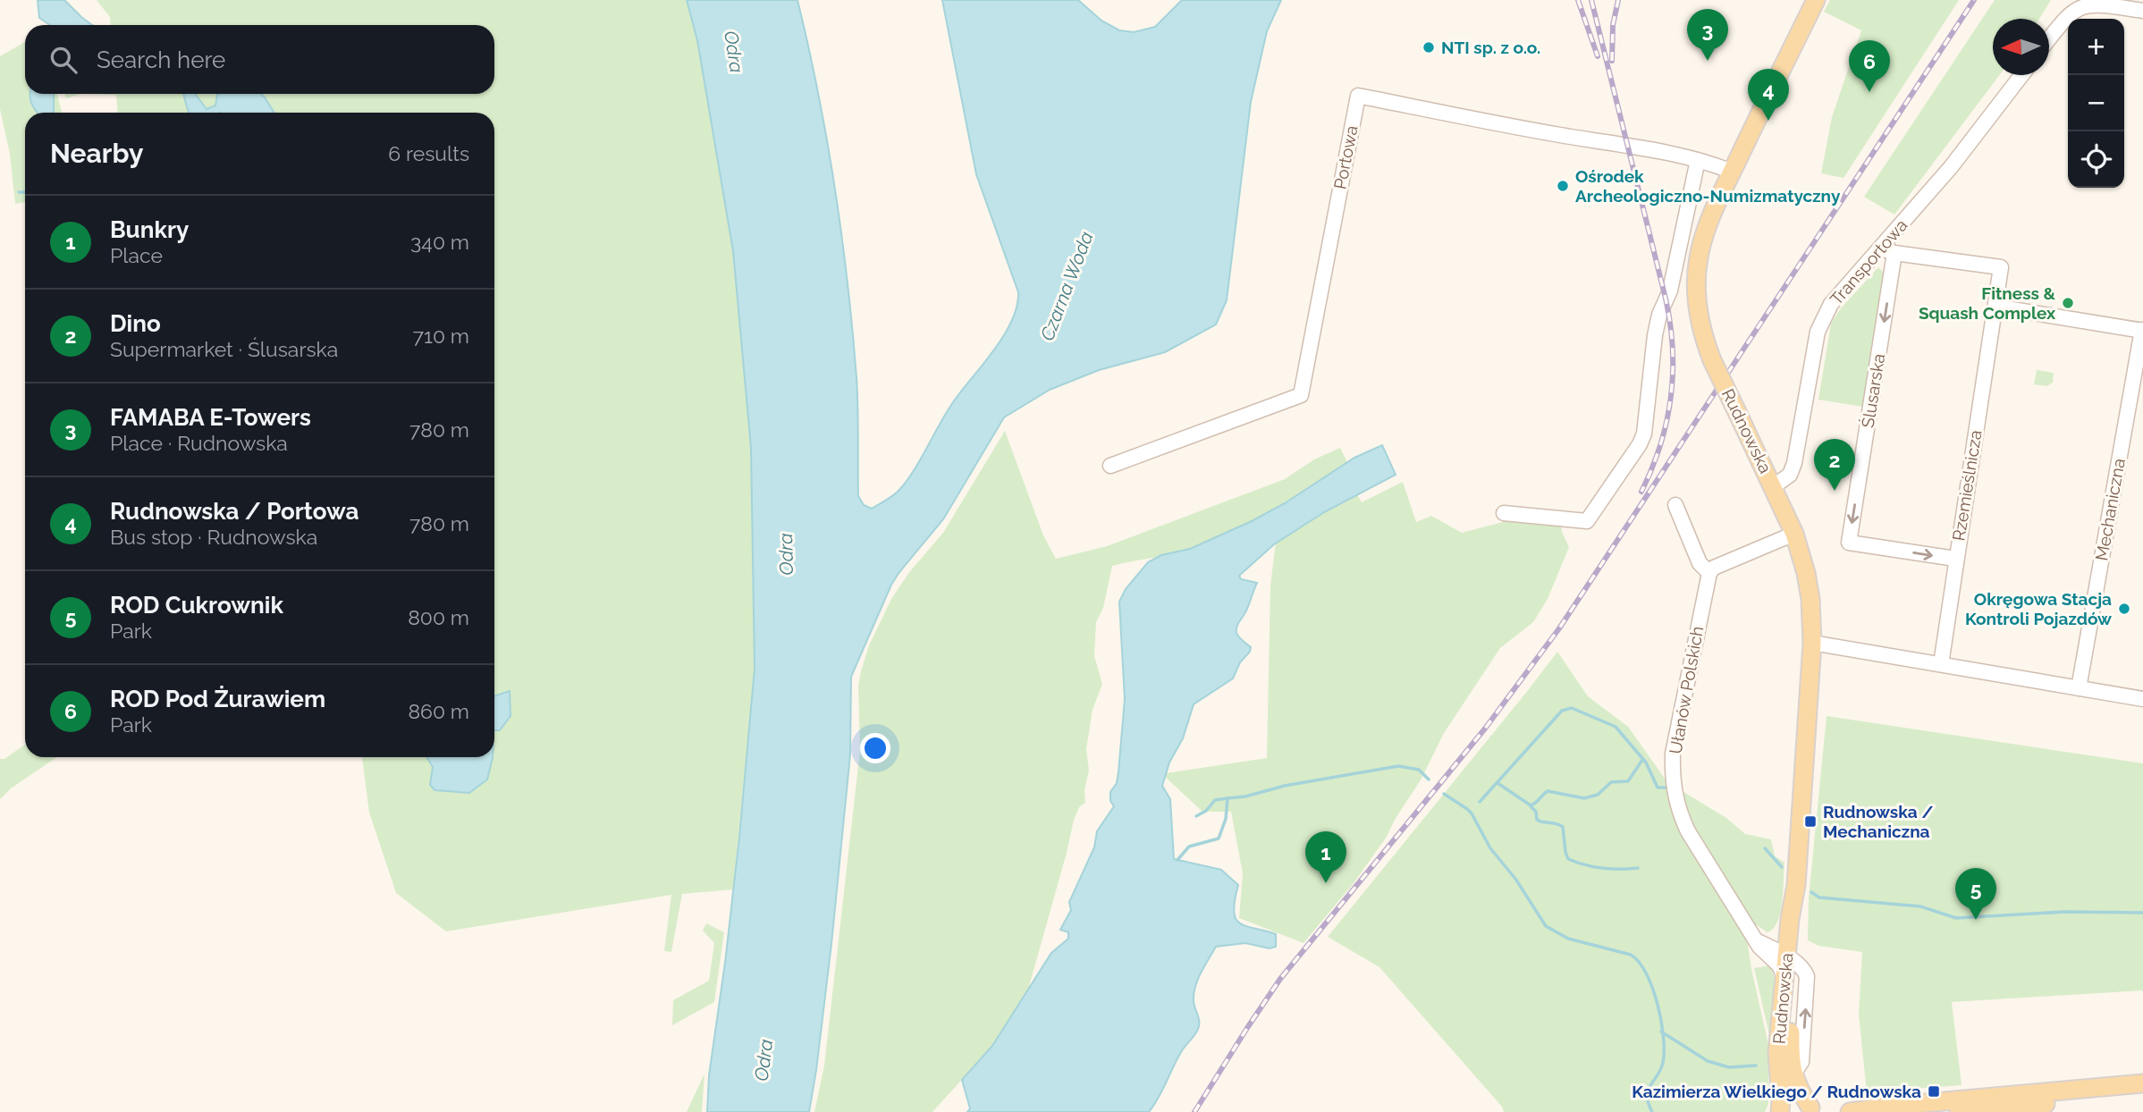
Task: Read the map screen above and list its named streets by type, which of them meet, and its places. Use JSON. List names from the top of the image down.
{
  "streets": {
    "main road": ["Rudnowska"],
    "street": [
      "Portowa",
      "Transportowa",
      "Ślusarska",
      "Rzemieślnicza",
      "Mechaniczna",
      "Ułanów Polskich"
    ]
  },
  "crossings": [
    ["Portowa", "Rudnowska"],
    ["Transportowa", "Ślusarska"],
    ["Transportowa", "Rudnowska"],
    ["Transportowa", "Rzemieślnicza"],
    ["Ślusarska", "Rzemieślnicza"],
    ["Rudnowska", "Ułanów Polskich"]
  ],
  "water": ["Odra", "Czarna Woda"],
  "places": {
    "other": [
      "NTI sp. z o.o.",
      "Ośrodek Archeologiczno-Numizmatyczny",
      "Fitness & Squash Complex",
      "Okręgowa Stacja Kontroli Pojazdów"
    ],
    "transit": ["Rudnowska / Mechaniczna", "Kazimierza Wielkiego / Rudnowska"]
  },
  "north": "left",
  "page": {
    "pins": [
      "3",
      "6",
      "4",
      "2",
      "1",
      "5"
    ],
    "map_buttons": ["+", "−"],
    "search": "Search here",
    "heading": ["Nearby", "6 results"],
    "list": [
      {
        "mark": "1",
        "name": "Bunkry",
        "note": "Place",
        "value": "340 m"
      },
      {
        "mark": "2",
        "name": "Dino",
        "note": "Supermarket · Ślusarska",
        "value": "710 m"
      },
      {
        "mark": "3",
        "name": "FAMABA E-Towers",
        "note": "Place · Rudnowska",
        "value": "780 m"
      },
      {
        "mark": "4",
        "name": "Rudnowska / Portowa",
        "note": "Bus stop · Rudnowska",
        "value": "780 m"
      },
      {
        "mark": "5",
        "name": "ROD Cukrownik",
        "note": "Park",
        "value": "800 m"
      },
      {
        "mark": "6",
        "name": "ROD Pod Żurawiem",
        "note": "Park",
        "value": "860 m"
      }
    ]
  }
}
